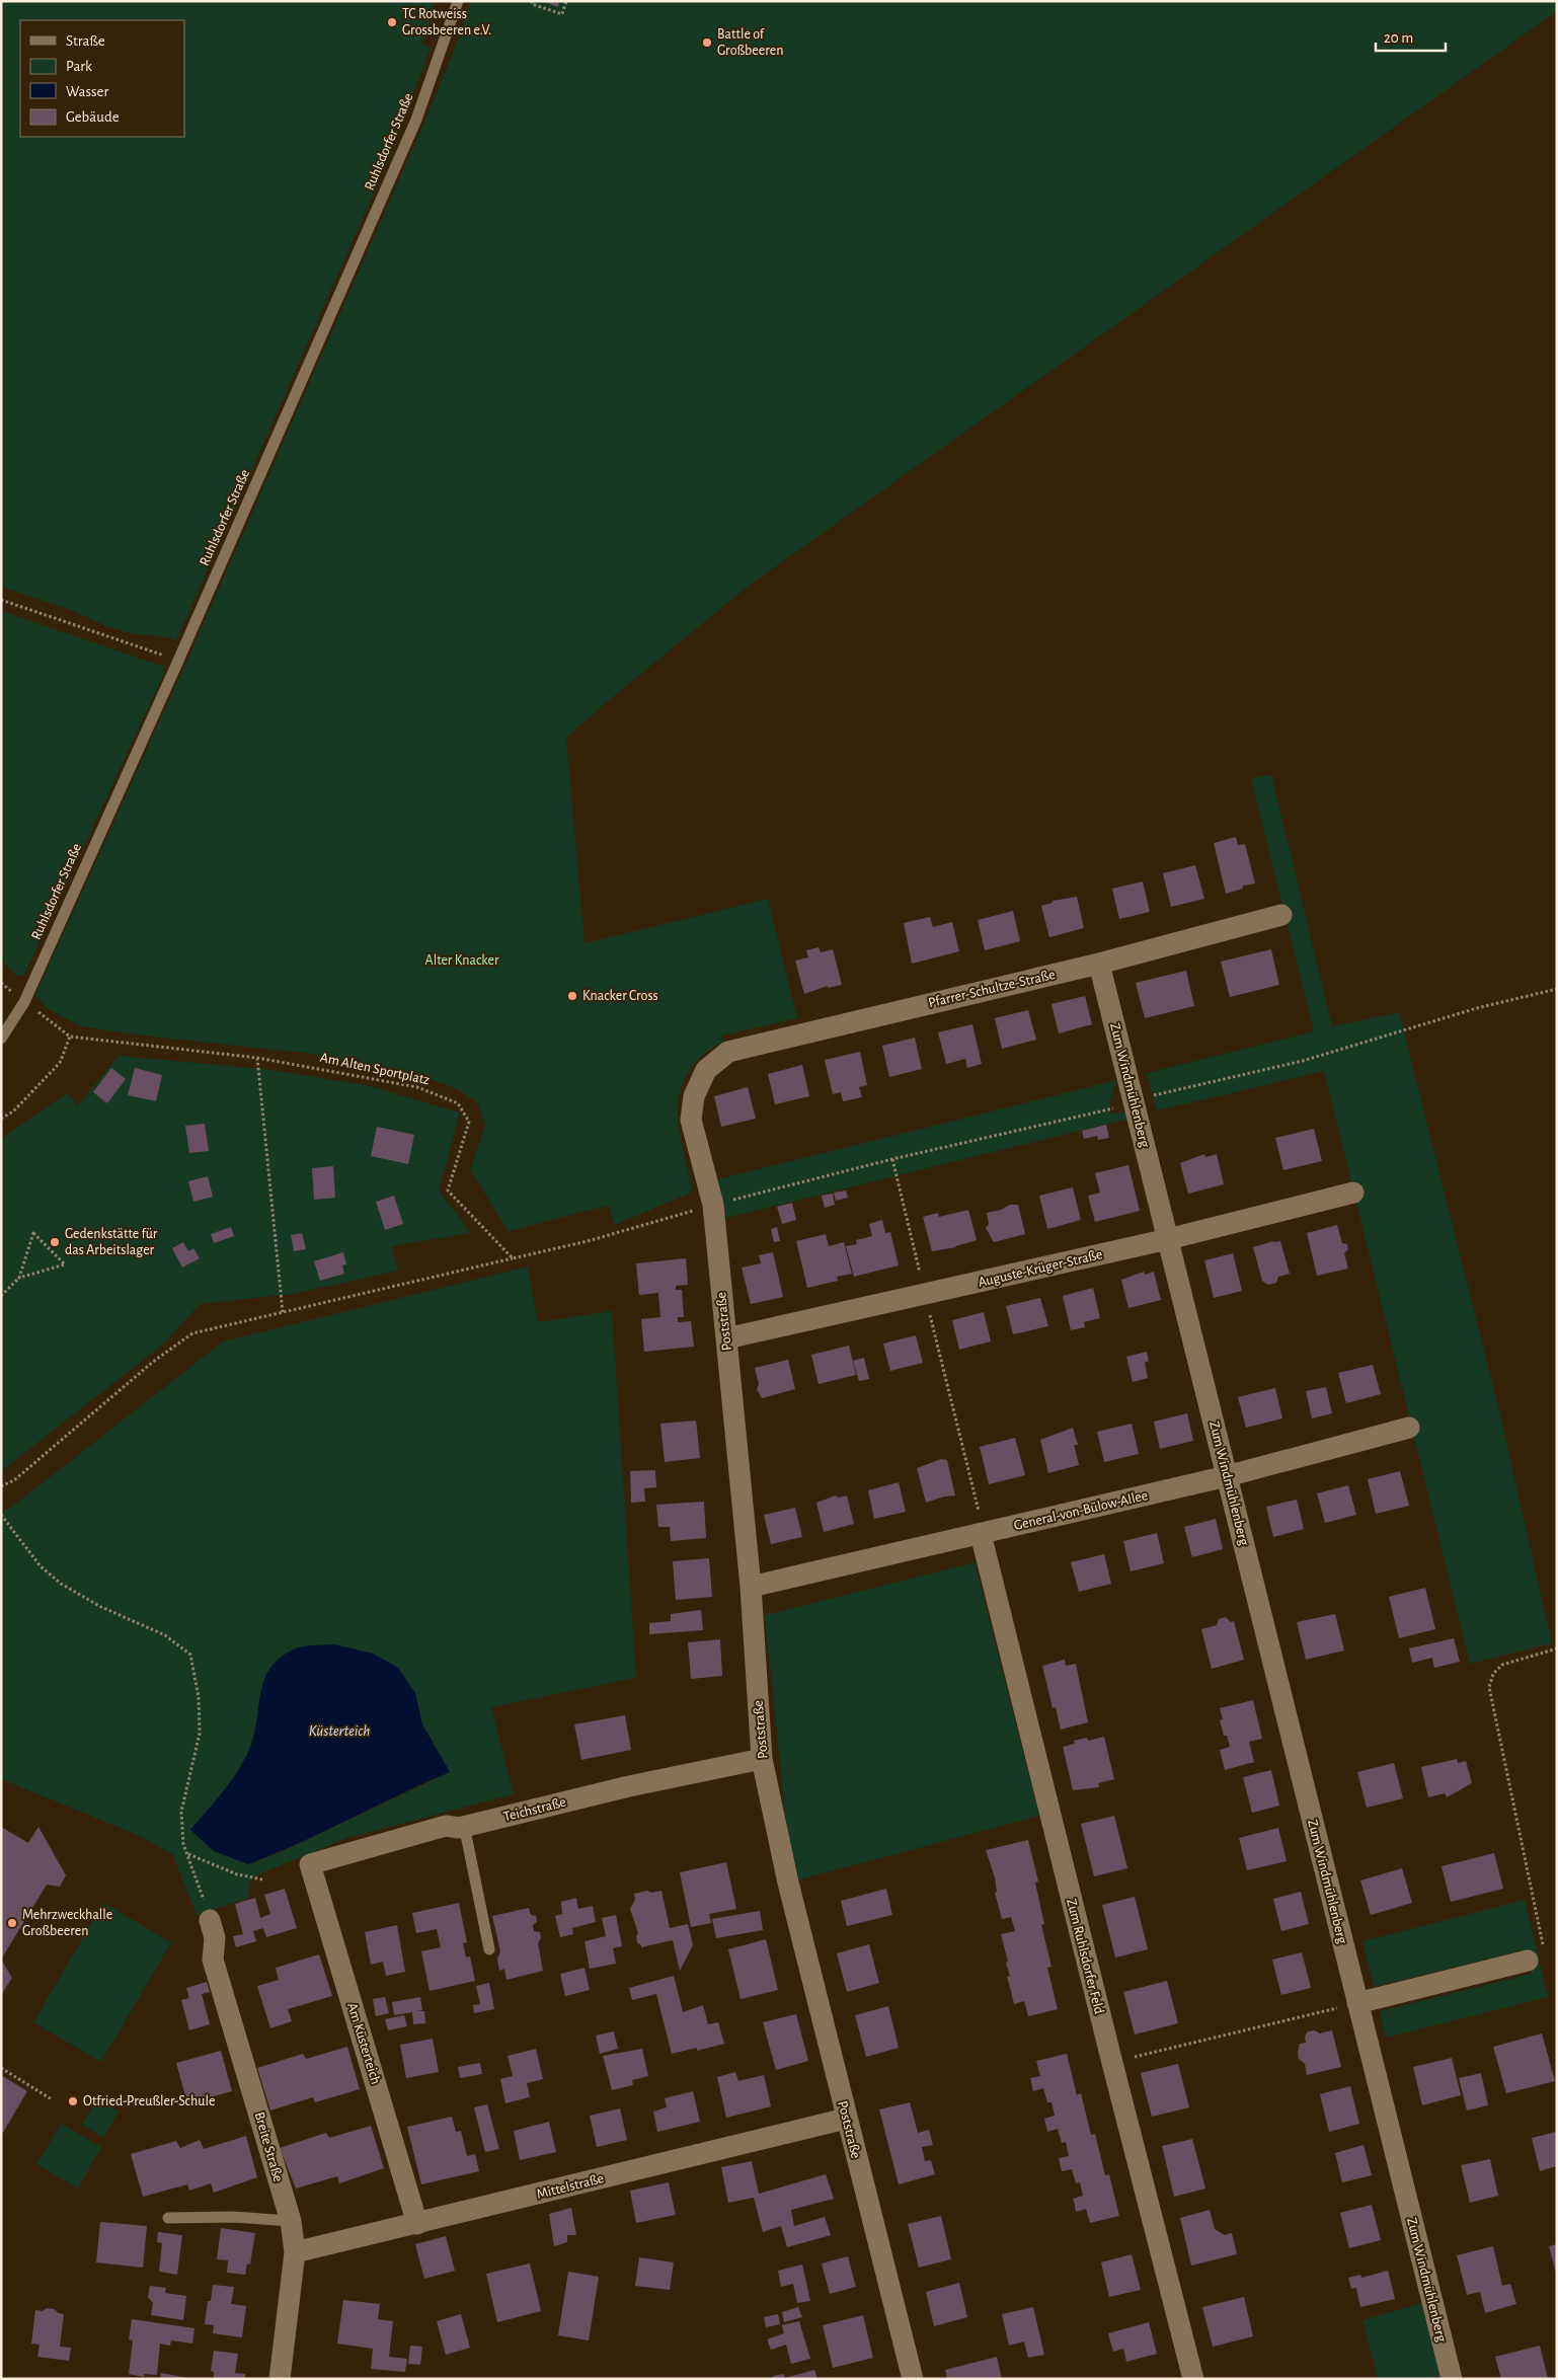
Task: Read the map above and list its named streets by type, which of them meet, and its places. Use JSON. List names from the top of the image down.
{
  "streets": {
    "street": [
      "Pfarrer-Schultze-Straße",
      "Zum Windmühlenberg",
      "Auguste-Krüger-Straße",
      "Poststraße",
      "General-von-Bülow-Allee",
      "Teichstraße",
      "Zum Ruhlsdorfer Feld",
      "Am Küsterteich",
      "Breite Straße",
      "Mittelstraße"
    ],
    "lane": ["Ruhlsdorfer Straße"],
    "path": ["Am Alten Sportplatz"]
  },
  "crossings": [
    ["Pfarrer-Schultze-Straße", "Zum Windmühlenberg"],
    ["Pfarrer-Schultze-Straße", "Poststraße"],
    ["Zum Windmühlenberg", "Auguste-Krüger-Straße"],
    ["Zum Windmühlenberg", "General-von-Bülow-Allee"],
    ["Auguste-Krüger-Straße", "Poststraße"],
    ["Poststraße", "General-von-Bülow-Allee"],
    ["Poststraße", "Teichstraße"],
    ["Poststraße", "Mittelstraße"],
    ["General-von-Bülow-Allee", "Zum Ruhlsdorfer Feld"],
    ["Teichstraße", "Am Küsterteich"],
    ["Am Küsterteich", "Mittelstraße"],
    ["Breite Straße", "Mittelstraße"]
  ],
  "water": ["Küsterteich"],
  "parks": ["Alter Knacker"],
  "places": [
    "TC Rotweiss Grossbeeren e.V.",
    "Battle of Großbeeren",
    "Knacker Cross",
    "Gedenkstätte für das Arbeitslager",
    "Mehrzweckhalle Großbeeren",
    "Otfried-Preußler-Schule"
  ],
  "legend": [
    "Straße",
    "Park",
    "Wasser",
    "Gebäude"
  ],
  "scale_bar": "20 m"
}
